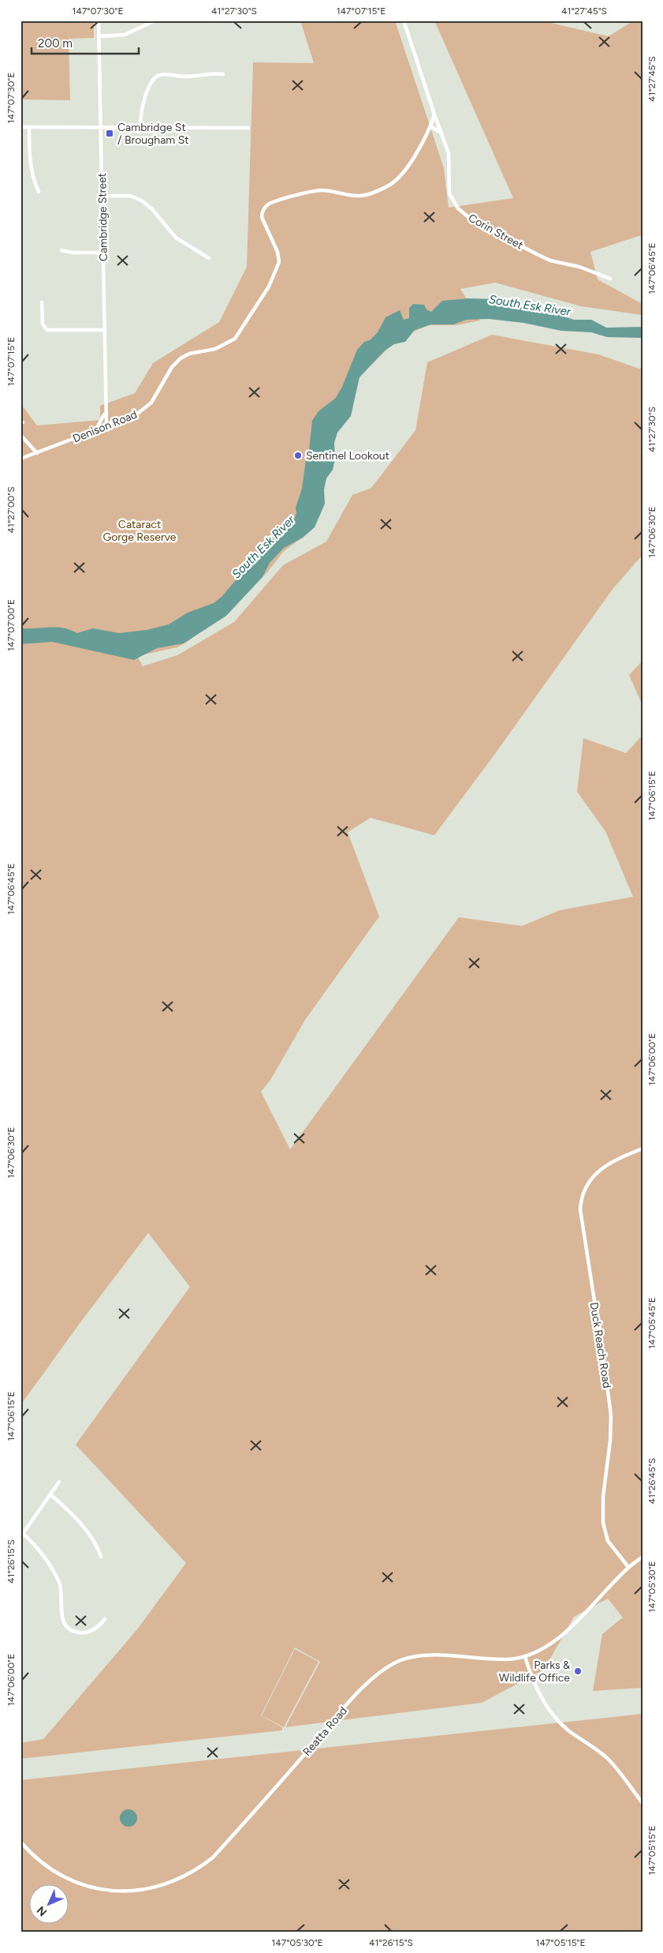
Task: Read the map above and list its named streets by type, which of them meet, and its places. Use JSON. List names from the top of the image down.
{
  "streets": {
    "street": [
      "Cambridge Street",
      "Corin Street",
      "Denison Road",
      "Duck Reach Road",
      "Reatta Road"
    ]
  },
  "crossings": [
    ["Cambridge Street", "Denison Road"],
    ["Corin Street", "Denison Road"],
    ["Duck Reach Road", "Reatta Road"]
  ],
  "water": ["South Esk River"],
  "parks": ["Cataract Gorge Reserve"],
  "places": {
    "transit": ["Cambridge St / Brougham St"],
    "other": ["Sentinel Lookout", "Parks & Wildlife Office"]
  },
  "scale_bar": "200 m",
  "north": "bottom left",
  "coordinates": [
    "147°07'30\"E",
    "41°27'30\"S",
    "147°07'15\"E",
    "41°27'45\"S",
    "147°06'45\"E",
    "41°27'00\"S",
    "147°06'30\"E",
    "147°07'00\"E",
    "147°06'15\"E",
    "147°06'00\"E",
    "147°05'45\"E",
    "41°26'45\"S",
    "41°26'15\"S",
    "147°05'30\"E",
    "147°05'15\"E"
  ]
}
